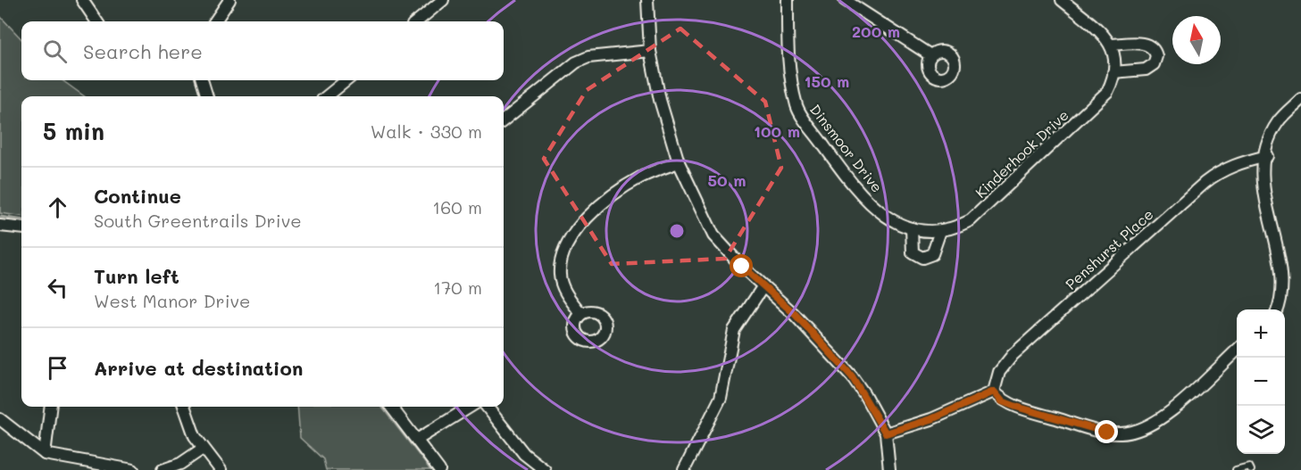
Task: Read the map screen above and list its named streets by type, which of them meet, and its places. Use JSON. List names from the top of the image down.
{
  "streets": {
    "street": ["Dinsmoor Drive", "Kinderhook Drive", "Penshurst Place"]
  },
  "crossings": [
    ["Dinsmoor Drive", "Kinderhook Drive"]
  ],
  "north": "top",
  "page": {
    "search": "Search here",
    "heading": ["5 min", "Walk · 330 m"],
    "list": [
      ["Continue", "South Greentrails Drive", "160 m"],
      ["Turn left", "West Manor Drive", "170 m"],
      "Arrive at destination"
    ],
    "map_buttons": ["+", "−"]
  },
  "rings": [
    "200 m",
    "150 m",
    "100 m",
    "50 m"
  ]
}
